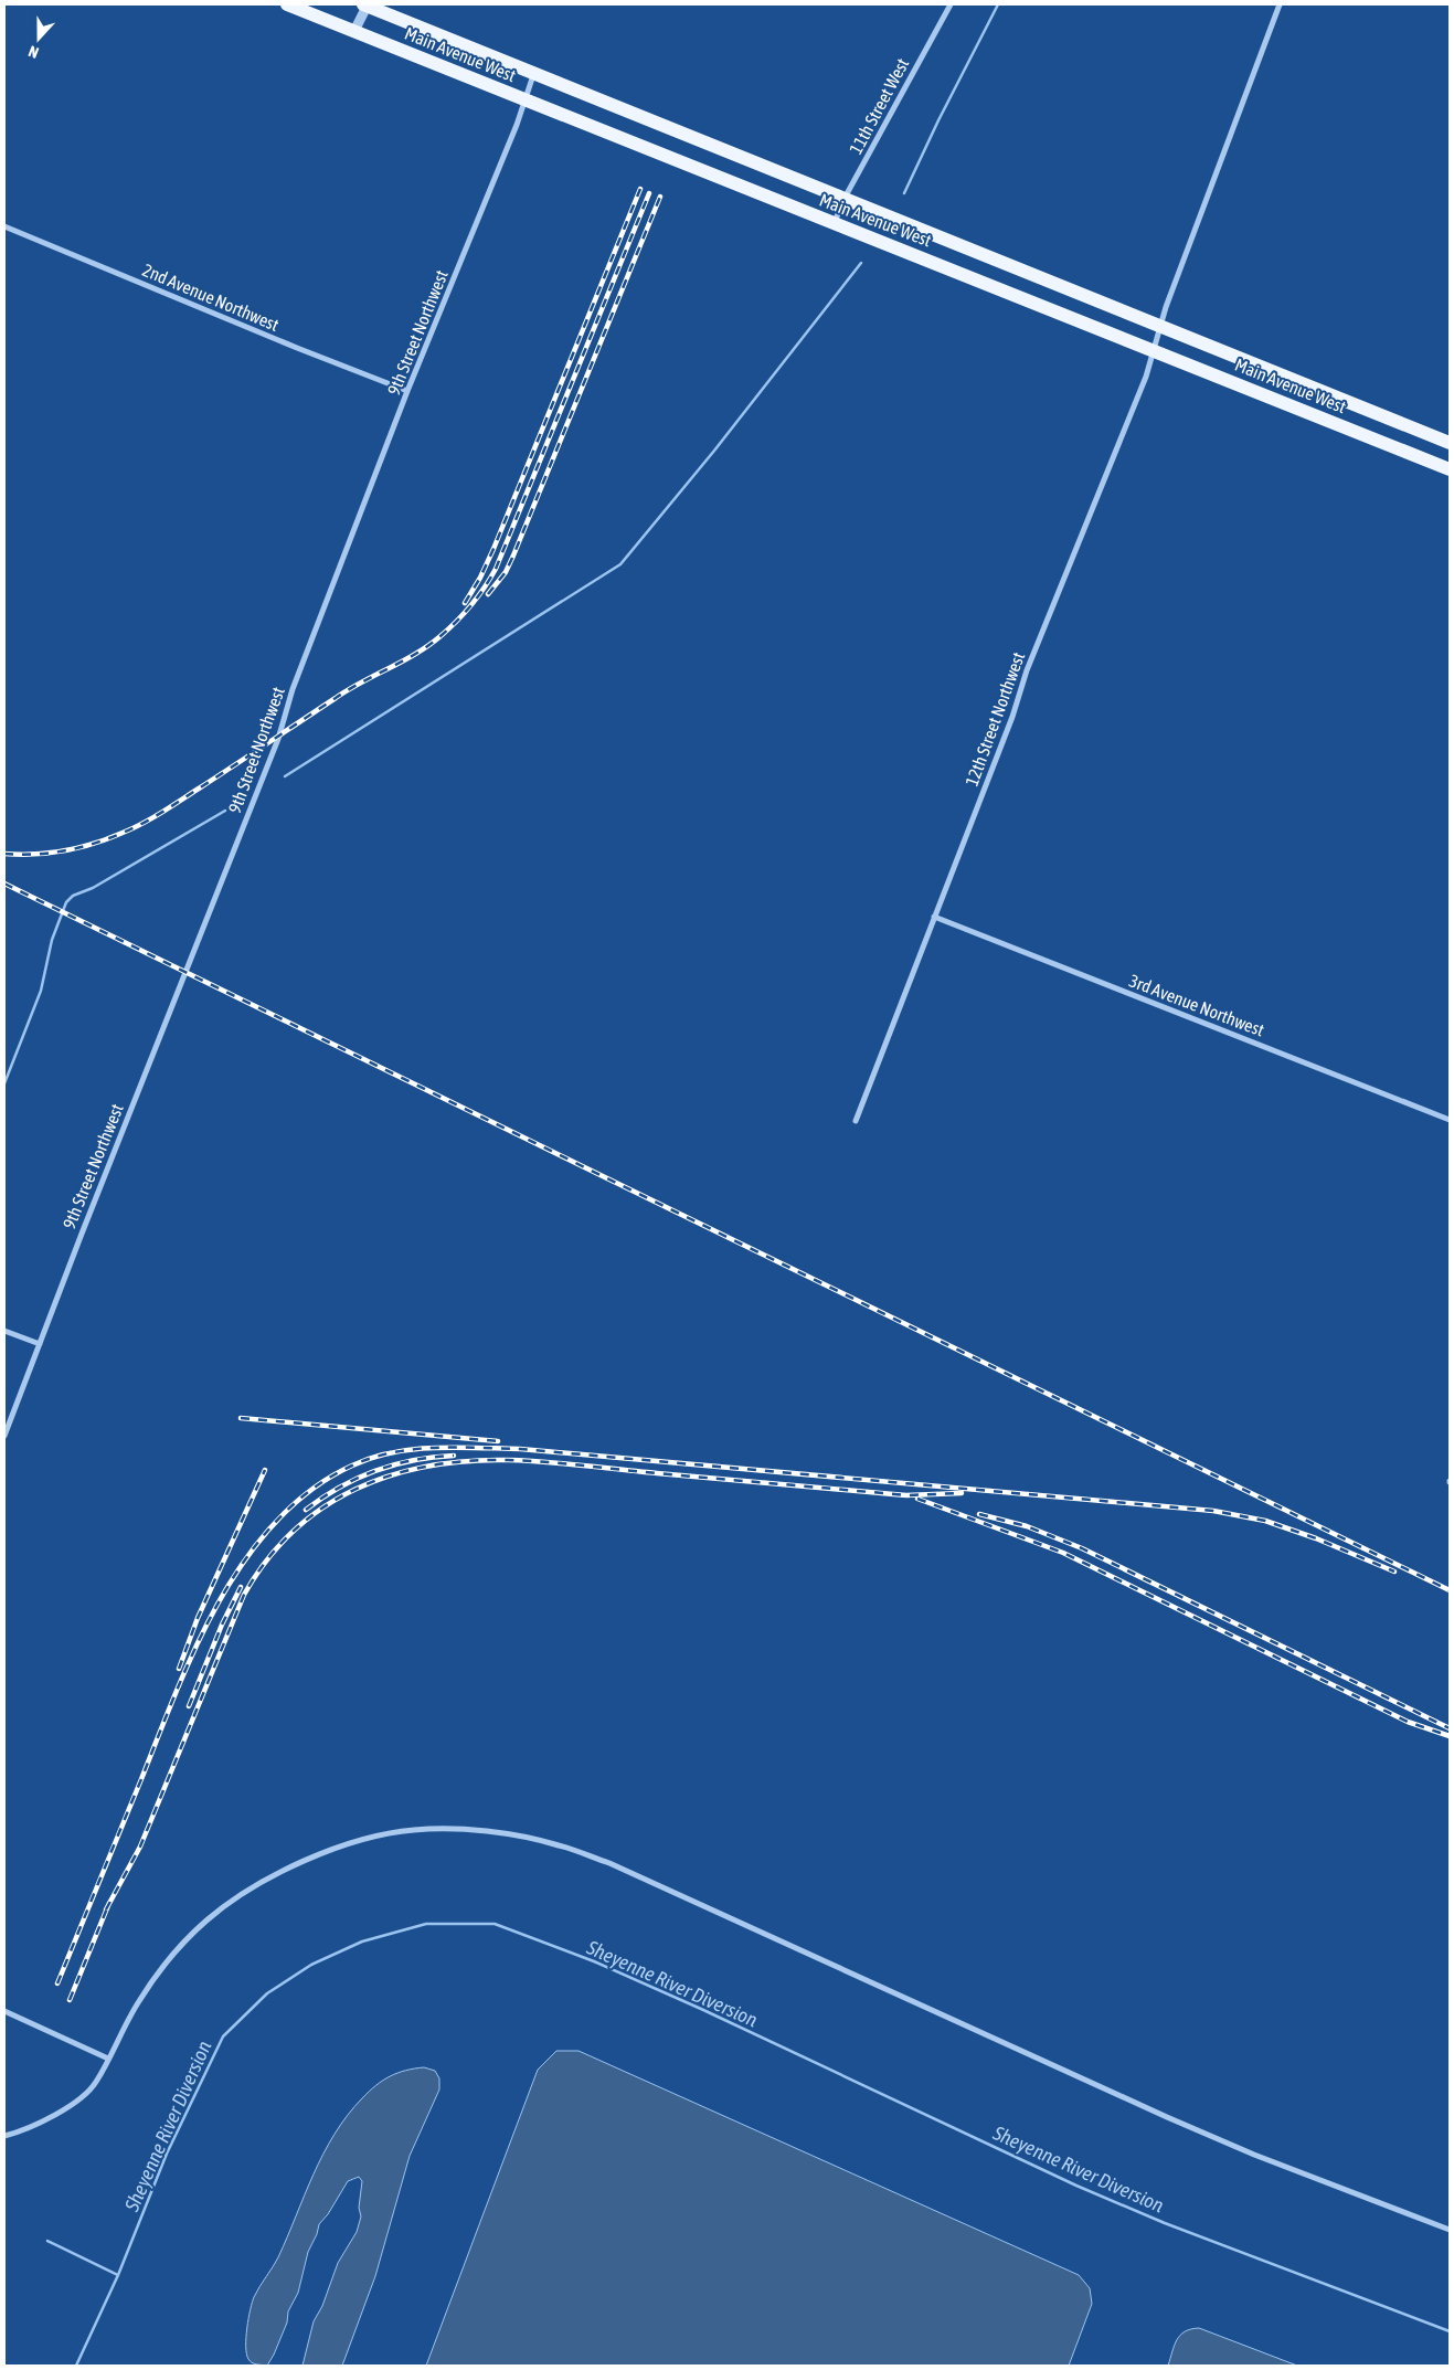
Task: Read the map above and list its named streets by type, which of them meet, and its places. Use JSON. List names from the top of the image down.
{
  "streets": {
    "main road": ["Main Avenue West"],
    "street": [
      "11th Street West",
      "2nd Avenue Northwest",
      "9th Street Northwest",
      "12th Street Northwest",
      "3rd Avenue Northwest"
    ]
  },
  "crossings": [
    ["Main Avenue West", "11th Street West"],
    ["Main Avenue West", "9th Street Northwest"],
    ["Main Avenue West", "12th Street Northwest"],
    ["2nd Avenue Northwest", "9th Street Northwest"],
    ["12th Street Northwest", "3rd Avenue Northwest"]
  ],
  "water": ["Sheyenne River Diversion"],
  "north": "bottom"
}
